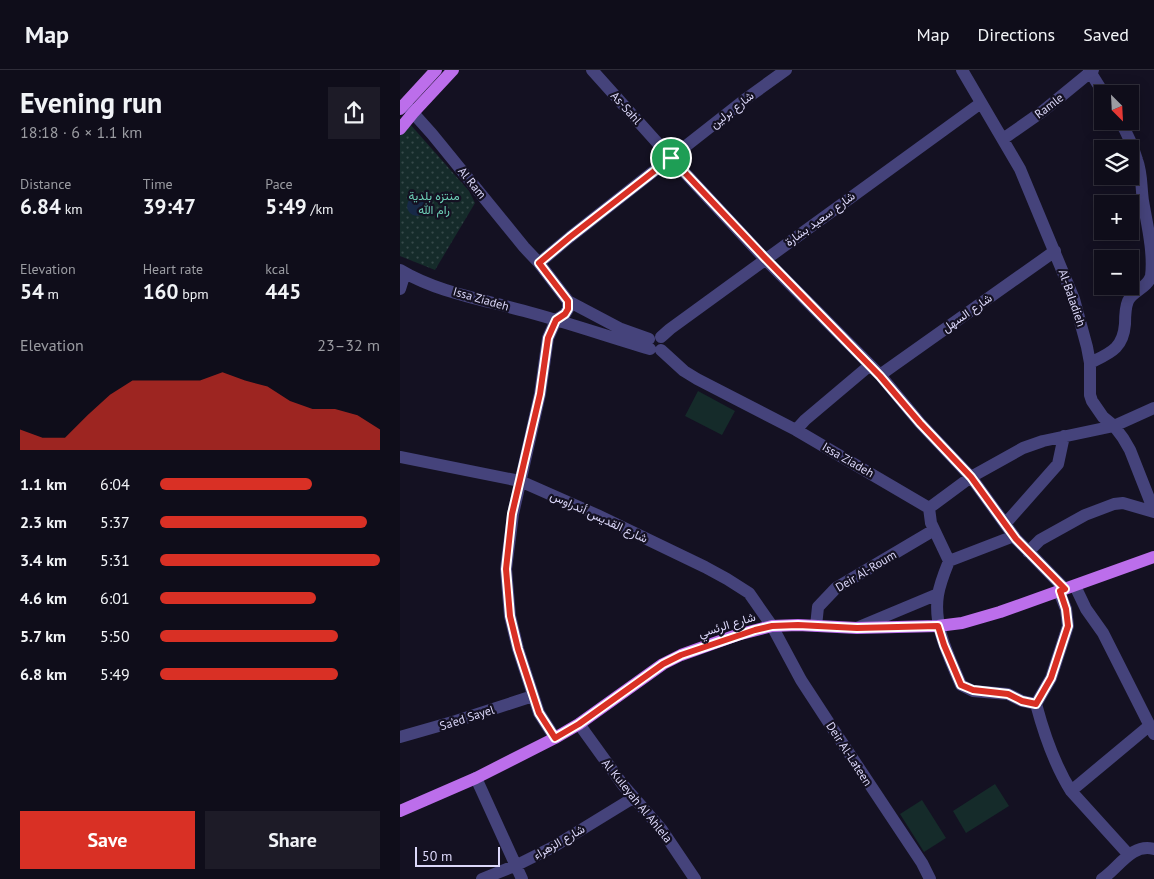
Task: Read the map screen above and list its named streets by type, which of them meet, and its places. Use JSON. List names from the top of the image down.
{
  "streets": {
    "main road": ["شارع الرئسي"],
    "street": [
      "Ramle",
      "As-Sahl",
      "شارع برلين",
      "Al Ram",
      "شارع سعيد بشارة",
      "Al-Baladieh",
      "Issa Ziadeh",
      "شارع السهل",
      "شارع القديس أندراوس",
      "Deir Al-Roum",
      "Sa’ed Sayel",
      "Deir Al-Lateen",
      "Al Kuleyah Al Ahlela",
      "شارع الزهراء"
    ]
  },
  "crossings": [
    ["Ramle", "Al-Baladieh"],
    ["As-Sahl", "شارع برلين"],
    ["As-Sahl", "شارع سعيد بشارة"],
    ["As-Sahl", "شارع السهل"],
    ["As-Sahl", "شارع الرئسي"],
    ["شارع برلين", "Al Ram"],
    ["شارع سعيد بشارة", "Al-Baladieh"],
    ["شارع سعيد بشارة", "Issa Ziadeh"],
    ["Al-Baladieh", "شارع السهل"],
    ["شارع القديس أندراوس", "شارع الرئسي"],
    ["شارع القديس أندراوس", "Deir Al-Lateen"],
    ["Deir Al-Roum", "شارع الرئسي"],
    ["شارع الرئسي", "Deir Al-Lateen"],
    ["شارع الرئسي", "Al Kuleyah Al Ahlela"],
    ["Al Kuleyah Al Ahlela", "شارع الزهراء"]
  ],
  "parks": ["منتزه بلدية رام الله"],
  "scale_bar": "50 m",
  "north": "bottom right",
  "page": {
    "header": "Map",
    "nav": ["Map", "Directions", "Saved"],
    "heading": ["Evening run", "18:18 · 6 × 1.1 km"],
    "map_buttons": ["+", "−"],
    "stats": [
      ["Distance", "6.84 km"],
      ["Time", "39:47"],
      ["Pace", "5:49 /km"],
      ["Elevation", "54 m"],
      ["Heart rate", "160 bpm"],
      ["kcal", "445"]
    ],
    "chart": ["Elevation", "23–32 m"],
    "list": [
      {
        "name": "1.1 km",
        "note": "6:04"
      },
      {
        "name": "2.3 km",
        "note": "5:37"
      },
      {
        "name": "3.4 km",
        "note": "5:31"
      },
      {
        "name": "4.6 km",
        "note": "6:01"
      },
      {
        "name": "5.7 km",
        "note": "5:50"
      },
      {
        "name": "6.8 km",
        "note": "5:49"
      }
    ],
    "buttons": ["Save", "Share"],
    "scale": "50 m"
  }
}
